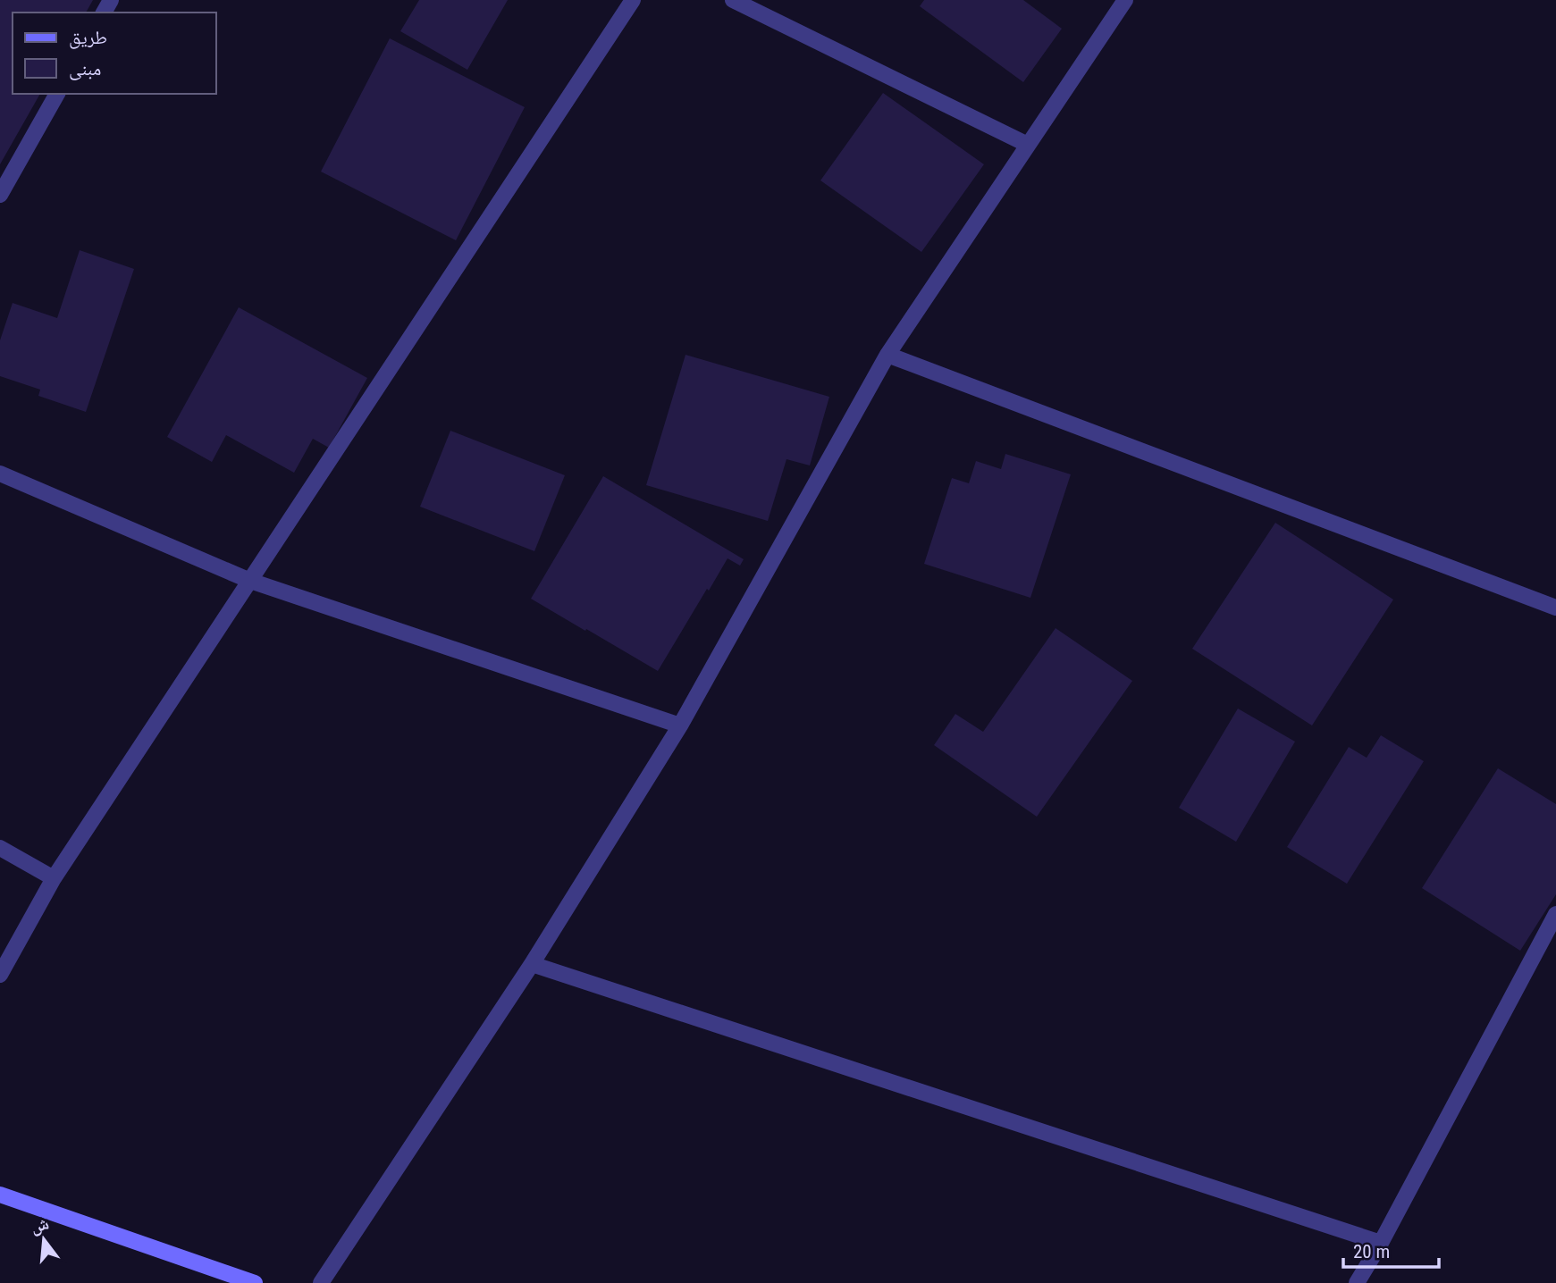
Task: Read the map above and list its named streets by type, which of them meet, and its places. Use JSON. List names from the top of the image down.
{
  "legend": ["طريق", "مبنى"],
  "scale_bar": "20 m",
  "north": "top"
}
